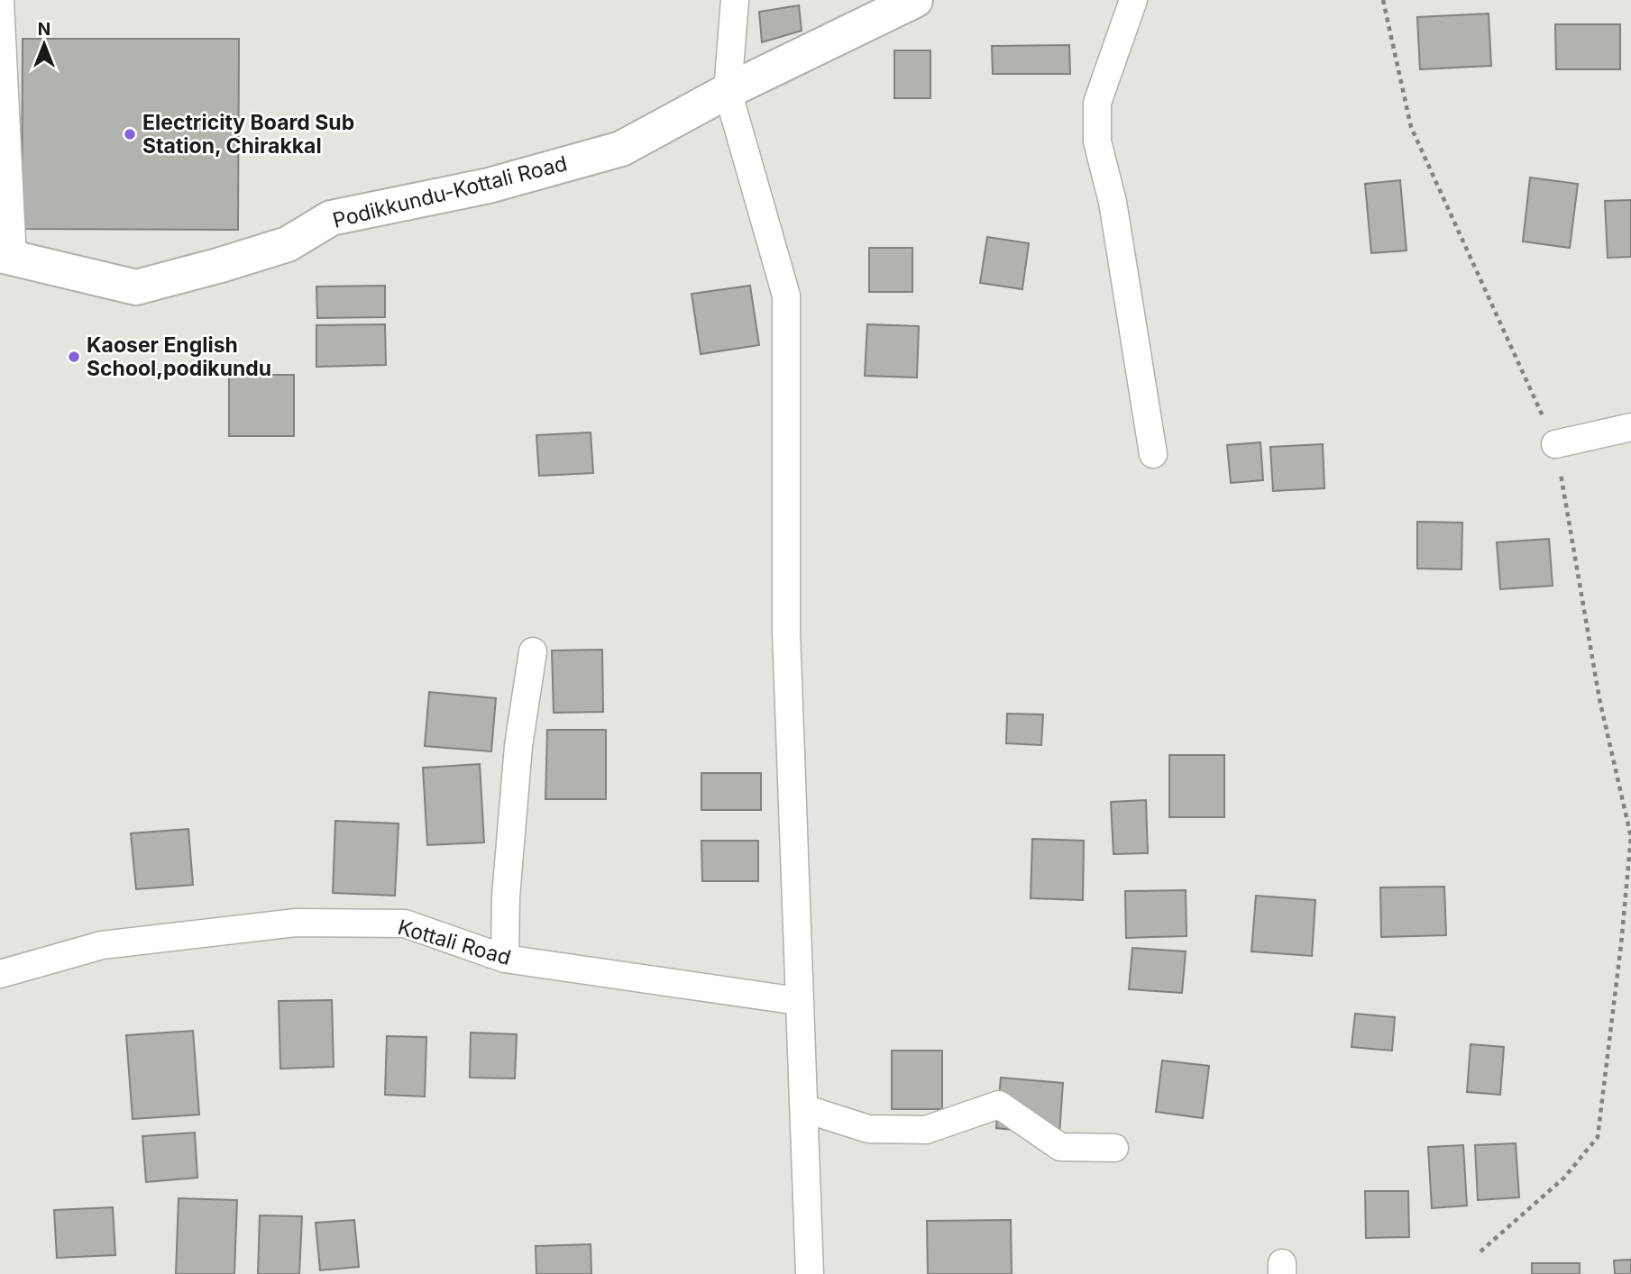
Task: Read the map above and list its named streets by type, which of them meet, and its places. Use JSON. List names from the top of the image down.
{
  "streets": {
    "main road": ["Podikkundu-Kottali Road"],
    "street": ["Kottali Road"]
  },
  "places": ["Electricity Board Sub Station, Chirakkal", "Kaoser English School,podikundu"],
  "north": "top"
}
